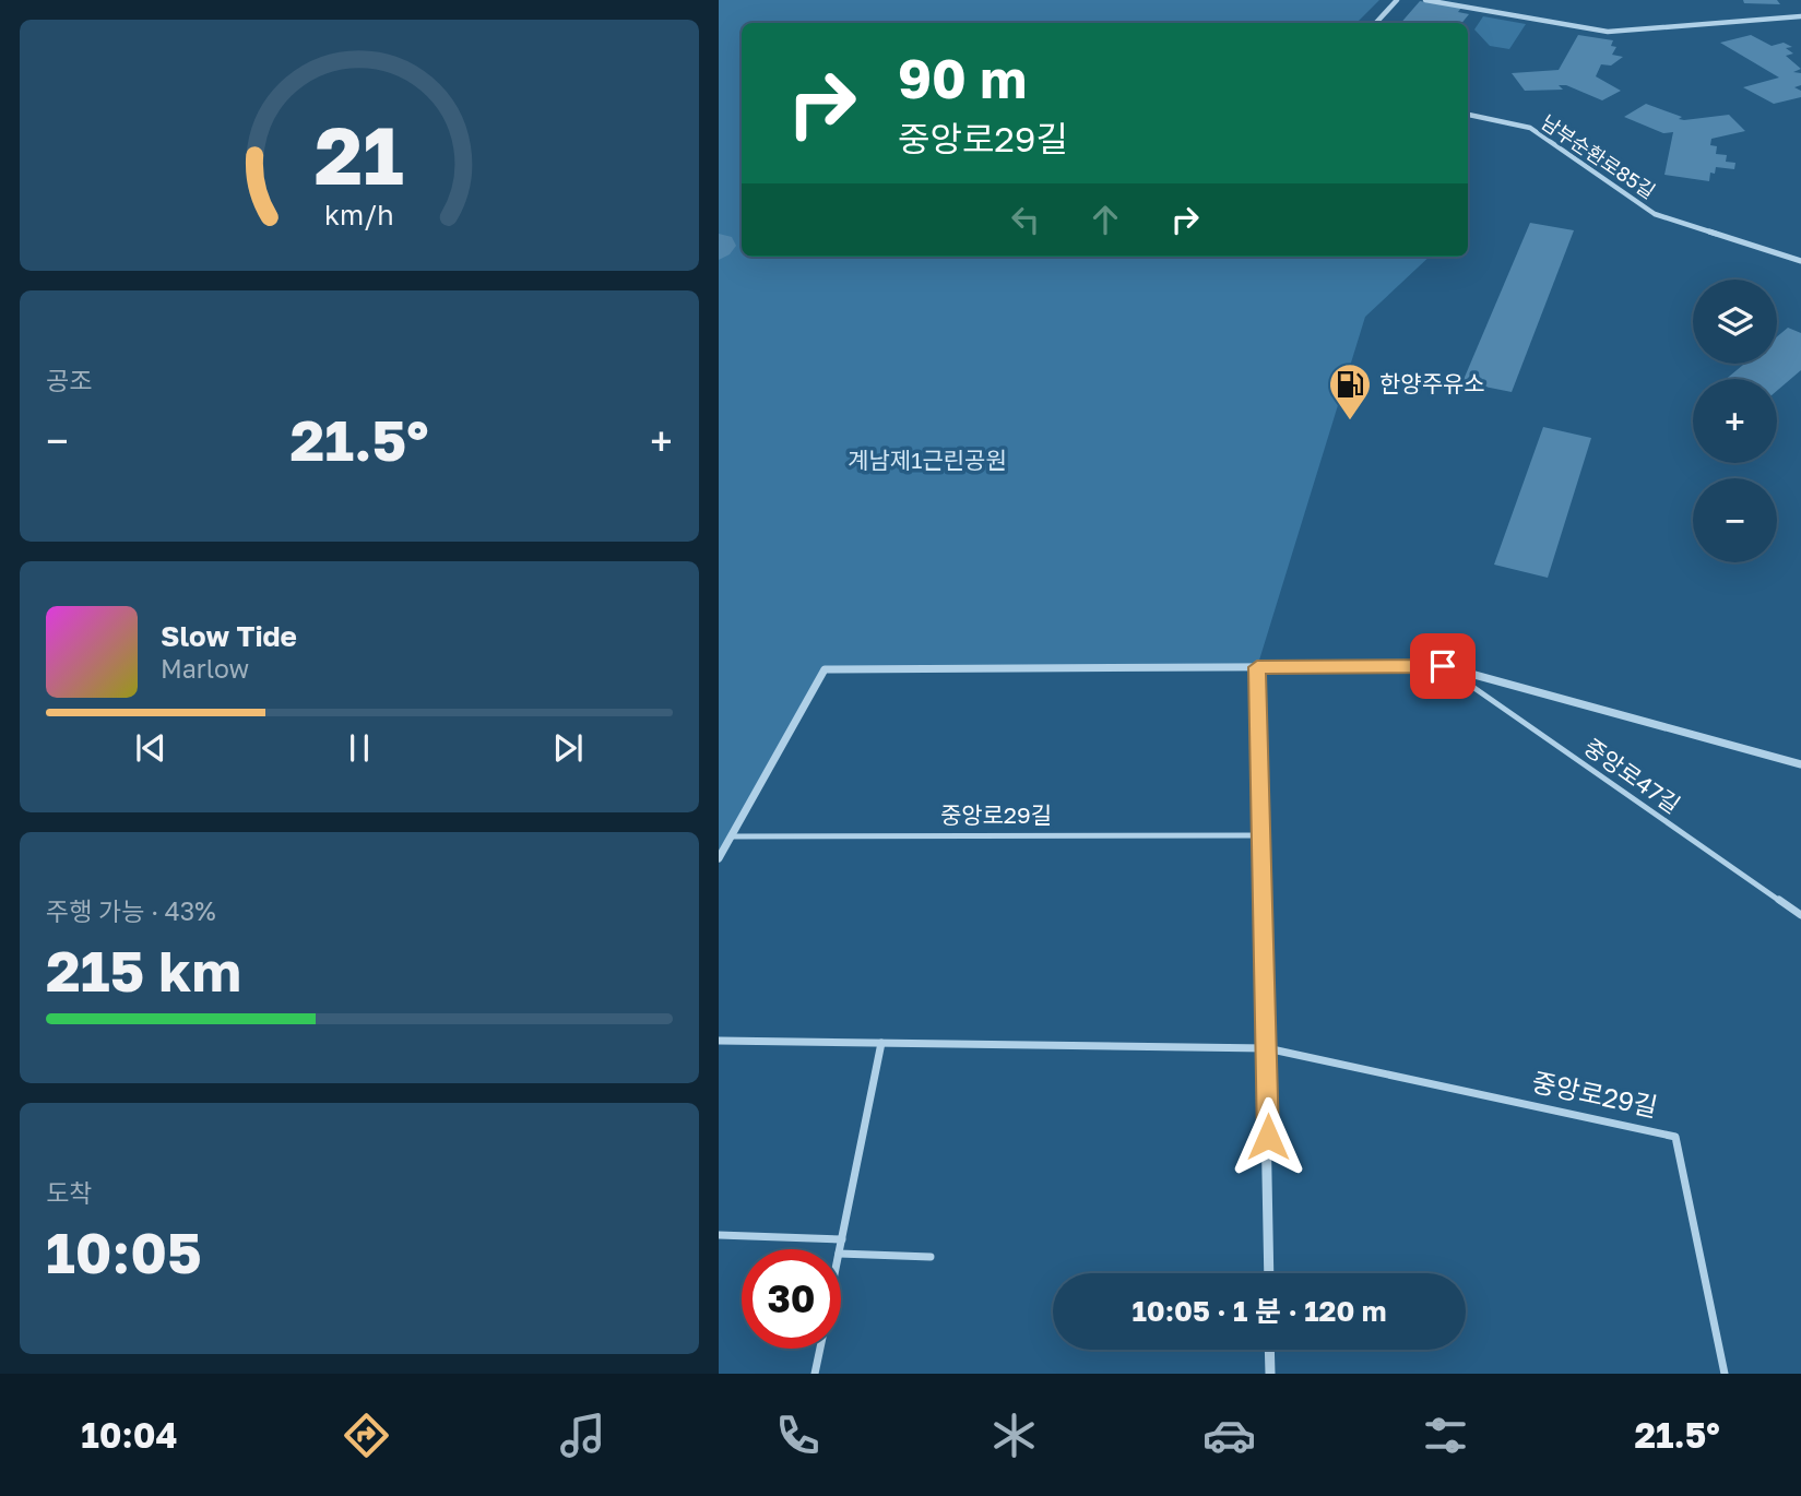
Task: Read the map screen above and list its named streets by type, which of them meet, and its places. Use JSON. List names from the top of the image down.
{
  "streets": {
    "street": ["남부순환로85길"],
    "lane": ["중앙로47길", "중앙로29길"]
  },
  "parks": ["계남제1근린공원"],
  "places": {
    "fuel station": ["한양주유소"]
  },
  "page": {
    "turn": ["90 m", "중앙로29길"],
    "map_buttons": ["+", "−"],
    "tile": [
      "공조",
      ["주행 가능 · 43%", "215 km"],
      ["도착", "10:05"]
    ],
    "heat": ["−", "21.5°", "+"],
    "song": ["Slow Tide", "Marlow"],
    "limit": "30",
    "trip": "10:05 · 1 분 · 120 m",
    "tabs": ["10:04", "21.5°"],
    "gauge": ["21", "km/h"]
  }
}
